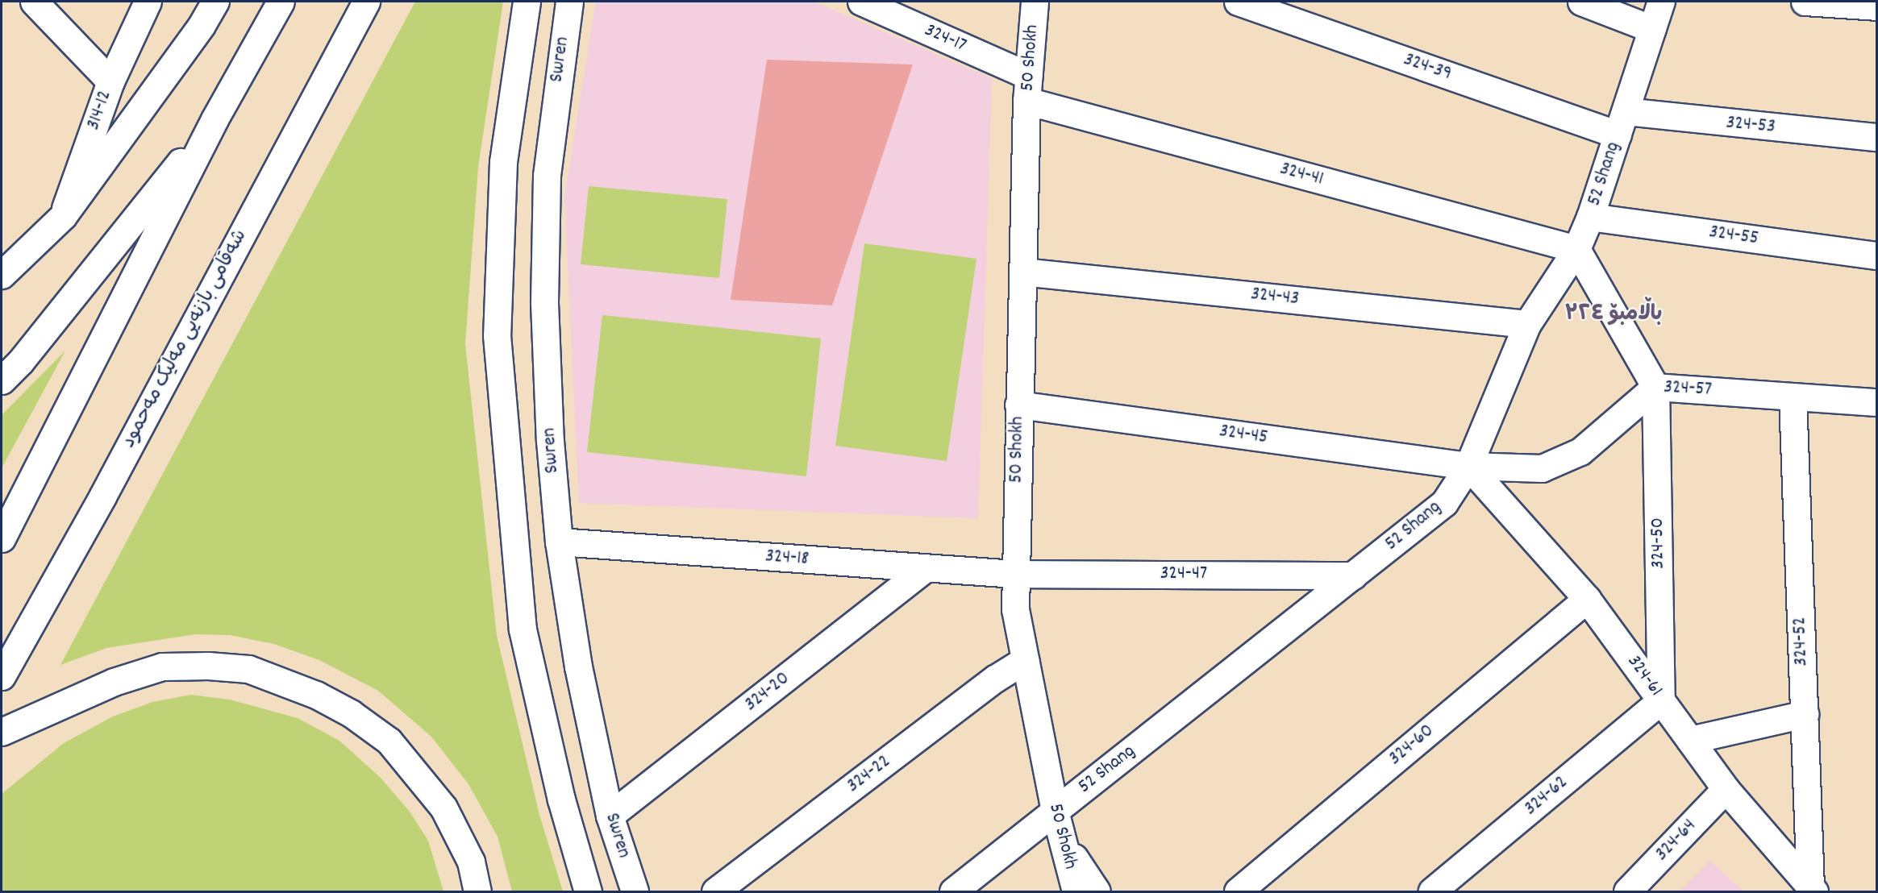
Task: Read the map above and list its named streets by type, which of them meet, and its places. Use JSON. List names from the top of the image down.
{
  "streets": {
    "main road": [
      "324-17",
      "50 Shokh",
      "Swren",
      "324-39",
      "314-12",
      "324-53",
      "52 Shang",
      "324-41",
      "324-55",
      "324-43",
      "شەقامی بازنەیی مەلیک مەحمود",
      "324-57",
      "324-45",
      "324-50",
      "324-18",
      "324-47",
      "324-52",
      "324-61",
      "324-20",
      "324-60",
      "324-22",
      "324-62",
      "324-64"
    ]
  },
  "crossings": [
    ["324-17", "50 Shokh"],
    ["324-17", "324-41"],
    ["50 Shokh", "52 Shang"],
    ["50 Shokh", "324-41"],
    ["50 Shokh", "324-43"],
    ["50 Shokh", "324-45"],
    ["50 Shokh", "324-18"],
    ["50 Shokh", "324-47"],
    ["50 Shokh", "324-22"],
    ["Swren", "324-18"],
    ["Swren", "324-20"],
    ["324-39", "324-53"],
    ["324-39", "52 Shang"],
    ["324-53", "52 Shang"],
    ["52 Shang", "324-41"],
    ["52 Shang", "324-55"],
    ["52 Shang", "324-43"],
    ["52 Shang", "324-57"],
    ["52 Shang", "324-45"],
    ["52 Shang", "324-47"],
    ["52 Shang", "324-61"],
    ["324-57", "324-45"],
    ["324-57", "324-50"],
    ["324-57", "324-52"],
    ["324-57", "324-61"],
    ["324-45", "324-61"],
    ["324-50", "324-61"],
    ["324-50", "324-62"],
    ["324-18", "324-47"],
    ["324-18", "324-20"],
    ["324-52", "324-61"],
    ["324-61", "324-60"],
    ["324-61", "324-62"],
    ["324-61", "324-64"]
  ],
  "districts": ["باڵامبۆ ٣٢٤"]
}
